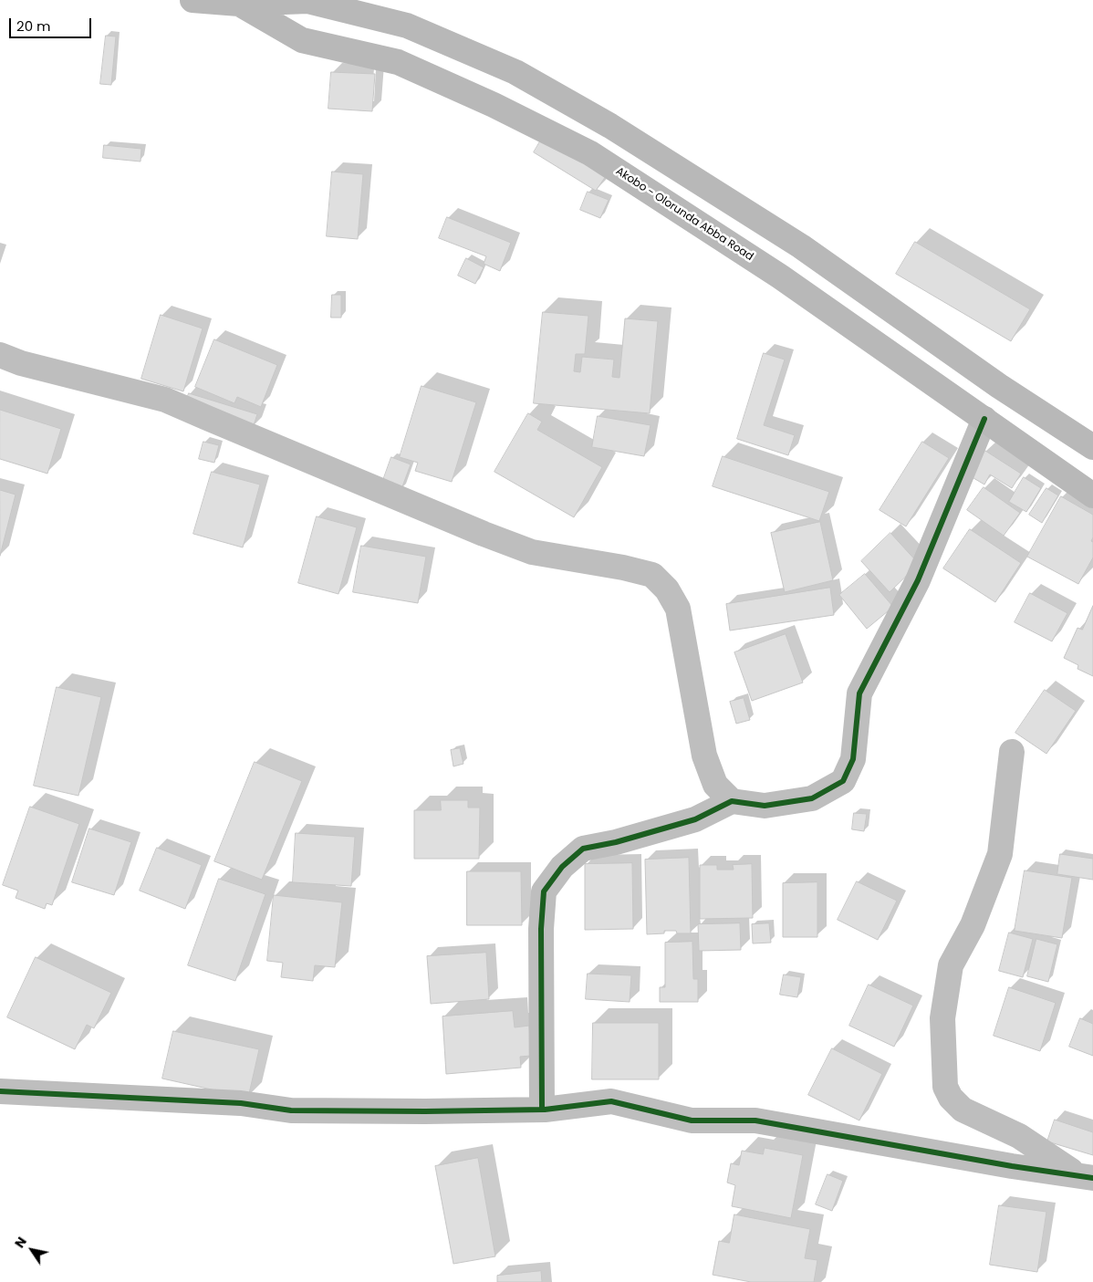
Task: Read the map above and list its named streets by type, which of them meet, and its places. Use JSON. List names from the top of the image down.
{
  "streets": {
    "main road": ["Akobo - Olorunda Abba Road"]
  },
  "scale_bar": "20 m",
  "north": "top left"
}
